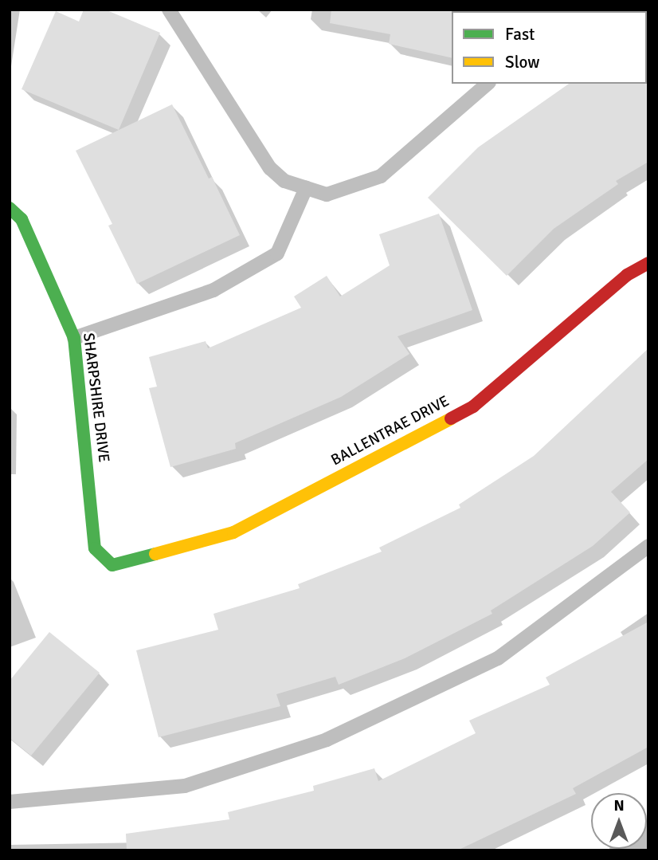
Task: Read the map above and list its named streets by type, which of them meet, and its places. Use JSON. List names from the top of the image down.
{
  "streets": {
    "street": ["SHARPSHIRE DRIVE", "BALLENTRAE DRIVE"]
  },
  "crossings": [
    ["SHARPSHIRE DRIVE", "BALLENTRAE DRIVE"]
  ],
  "legend": ["Fast", "Slow"],
  "north": "top"
}
